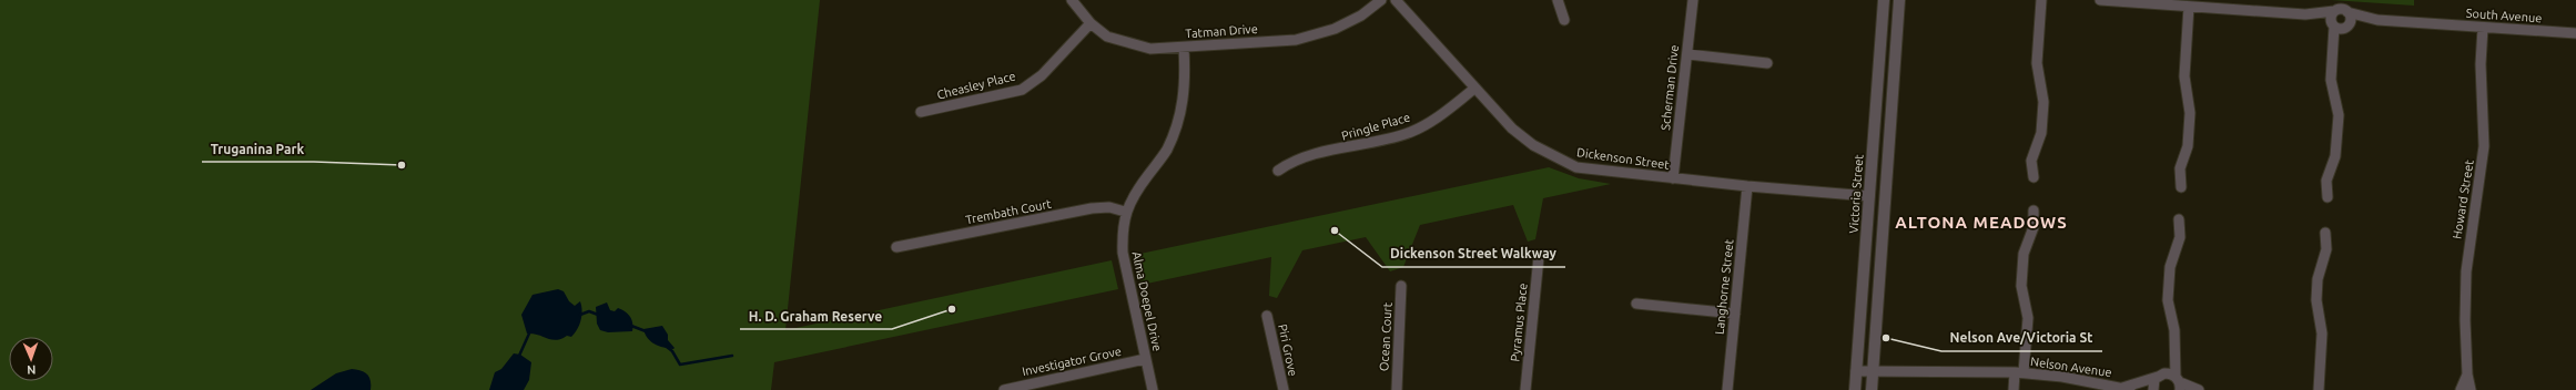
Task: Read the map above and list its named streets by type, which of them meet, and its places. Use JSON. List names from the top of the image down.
{
  "streets": {
    "street": [
      "South Avenue",
      "Tatman Drive",
      "Cheasley Place",
      "Scherman Drive",
      "Pringle Place",
      "Dickenson Street",
      "Victoria Street",
      "Howard Street",
      "Trembath Court",
      "Langhorne Street",
      "Alma Doepel Drive",
      "Pyramus Place",
      "Ocean Court",
      "Piri Grove",
      "Investigator Grove",
      "Nelson Avenue"
    ]
  },
  "crossings": [
    ["South Avenue", "Howard Street"],
    ["Tatman Drive", "Cheasley Place"],
    ["Tatman Drive", "Alma Doepel Drive"],
    ["Scherman Drive", "Dickenson Street"],
    ["Pringle Place", "Dickenson Street"],
    ["Dickenson Street", "Victoria Street"],
    ["Dickenson Street", "Langhorne Street"],
    ["Victoria Street", "Nelson Avenue"],
    ["Trembath Court", "Alma Doepel Drive"],
    ["Alma Doepel Drive", "Investigator Grove"]
  ],
  "districts": ["ALTONA MEADOWS"],
  "places": [
    "Truganina Park",
    "Dickenson Street Walkway",
    "H. D. Graham Reserve",
    "Nelson Ave/Victoria St"
  ],
  "north": "bottom"
}
